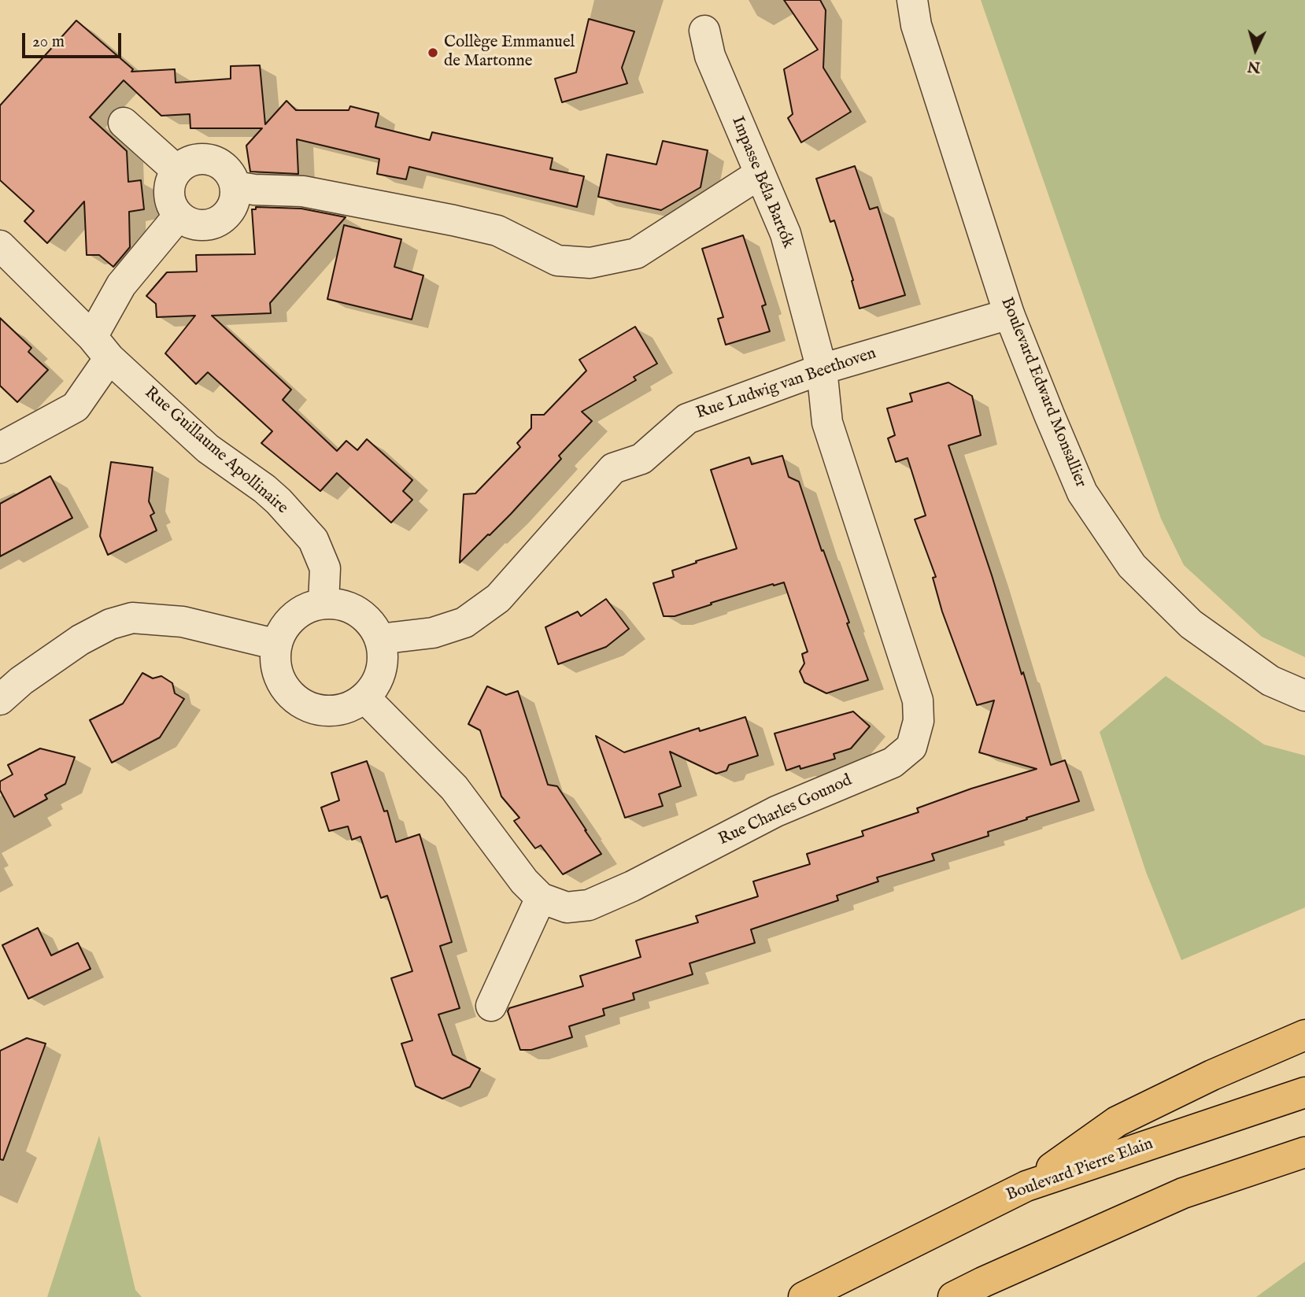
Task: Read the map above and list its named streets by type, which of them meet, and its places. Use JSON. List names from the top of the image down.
{
  "streets": {
    "main road": ["Boulevard Pierre Elain"],
    "street": [
      "Impasse Béla Bartók",
      "Rue Ludwig van Beethoven",
      "Boulevard Edward Monsallier",
      "Rue Guillaume Apollinaire",
      "Rue Charles Gounod"
    ]
  },
  "crossings": [
    ["Impasse Béla Bartók", "Rue Ludwig van Beethoven"],
    ["Impasse Béla Bartók", "Rue Charles Gounod"],
    ["Rue Ludwig van Beethoven", "Boulevard Edward Monsallier"],
    ["Rue Ludwig van Beethoven", "Rue Guillaume Apollinaire"],
    ["Rue Ludwig van Beethoven", "Rue Charles Gounod"],
    ["Rue Guillaume Apollinaire", "Rue Charles Gounod"]
  ],
  "places": ["Collège Emmanuel de Martonne"],
  "scale_bar": "20 m",
  "north": "bottom"
}
